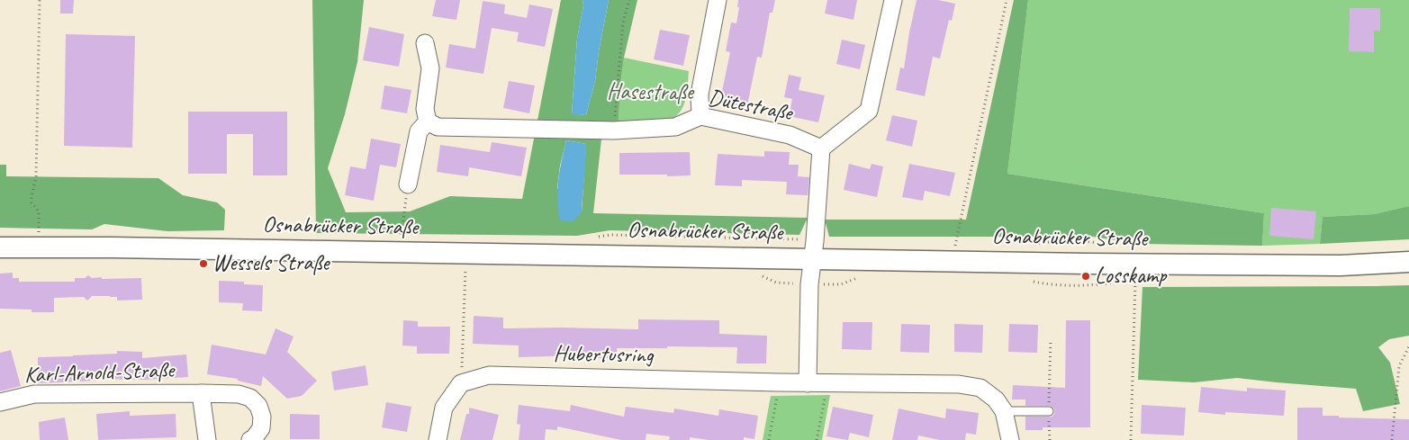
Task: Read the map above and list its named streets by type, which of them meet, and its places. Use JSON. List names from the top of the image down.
{
  "streets": {
    "street": [
      "Dütestraße",
      "Osnabrücker Straße",
      "Hubertusring",
      "Karl-Arnold-Straße"
    ]
  },
  "parks": ["Hasestraße"],
  "places": ["Wessels Straße", "Losskamp"]
}
